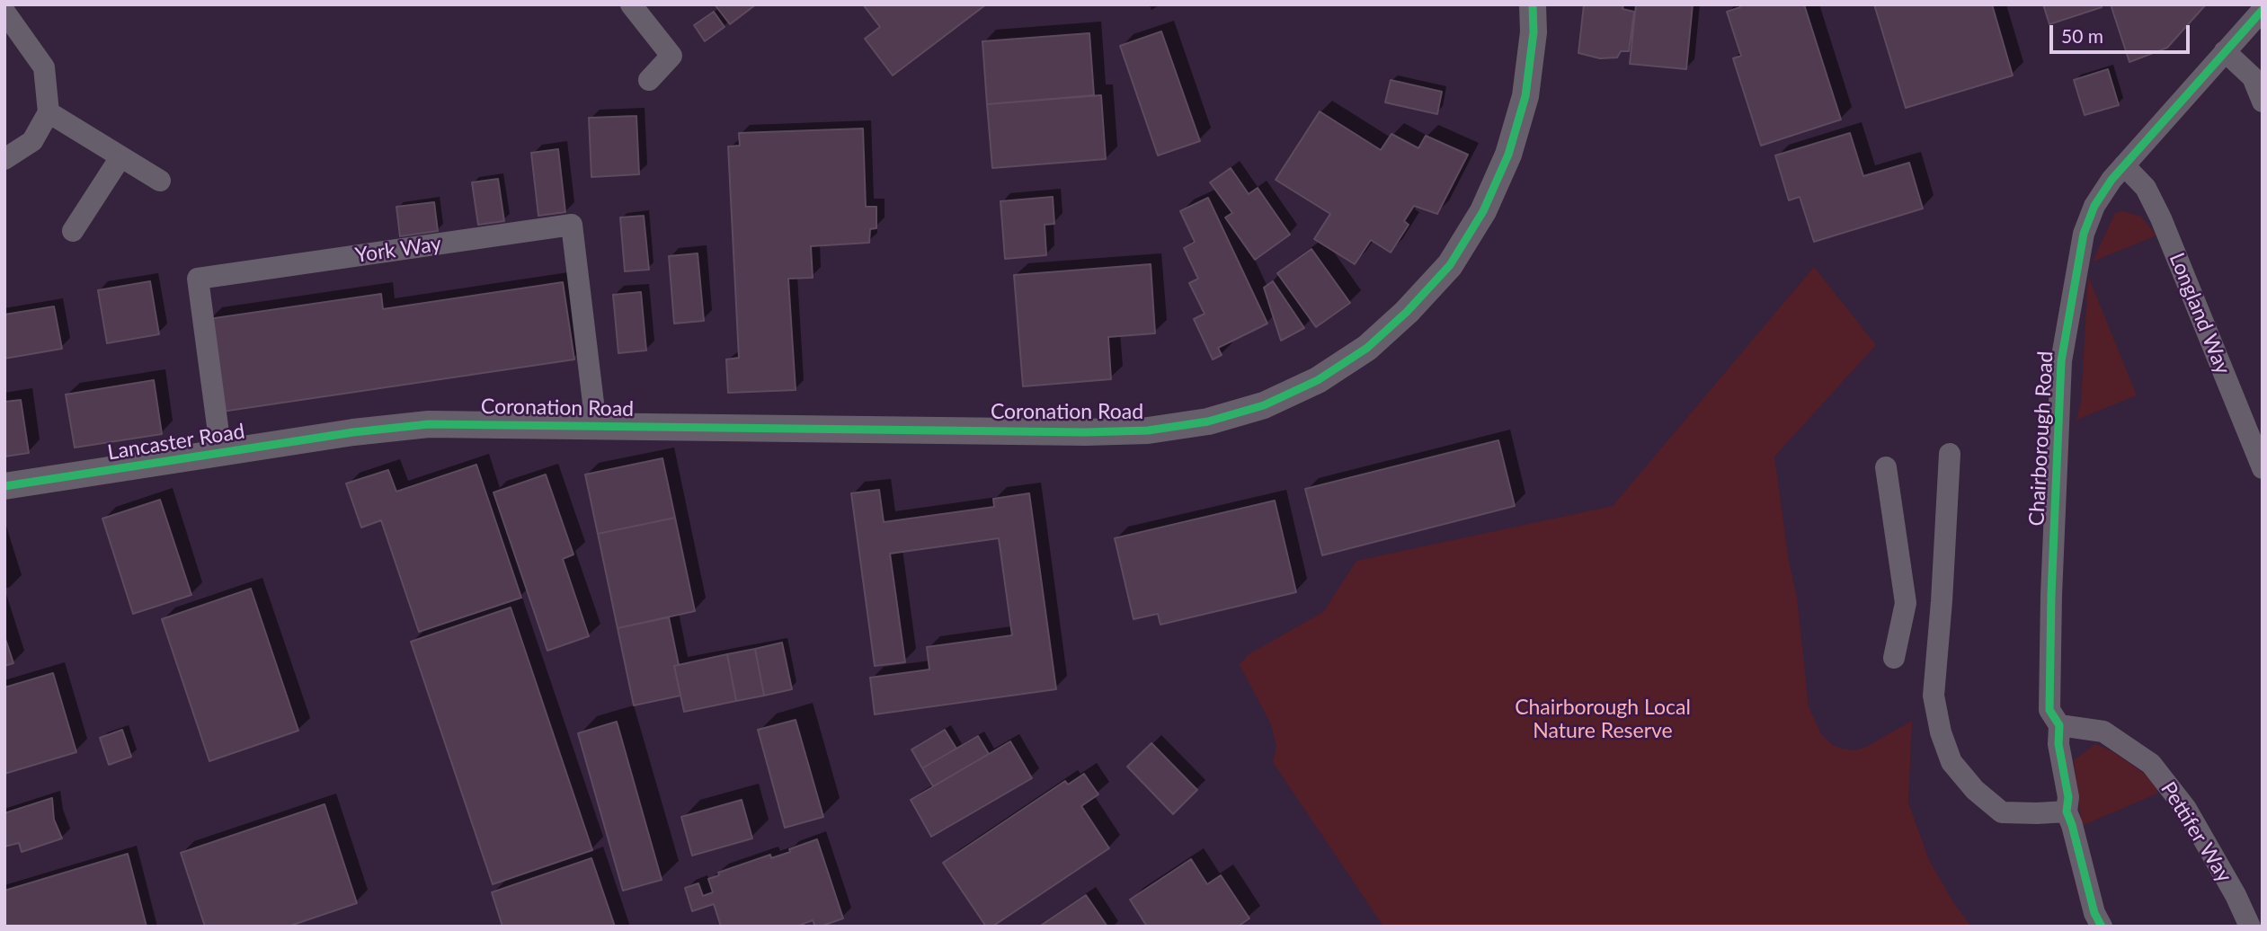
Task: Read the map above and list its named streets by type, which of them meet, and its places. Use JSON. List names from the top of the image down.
{
  "streets": {
    "street": [
      "York Way",
      "Longland Way",
      "Coronation Road",
      "Chairborough Road",
      "Lancaster Road",
      "Pettifer Way"
    ]
  },
  "crossings": [
    ["York Way", "Coronation Road"],
    ["York Way", "Lancaster Road"],
    ["Longland Way", "Chairborough Road"],
    ["Coronation Road", "Lancaster Road"],
    ["Chairborough Road", "Pettifer Way"]
  ],
  "parks": ["Chairborough Local Nature Reserve"],
  "scale_bar": "50 m"
}
